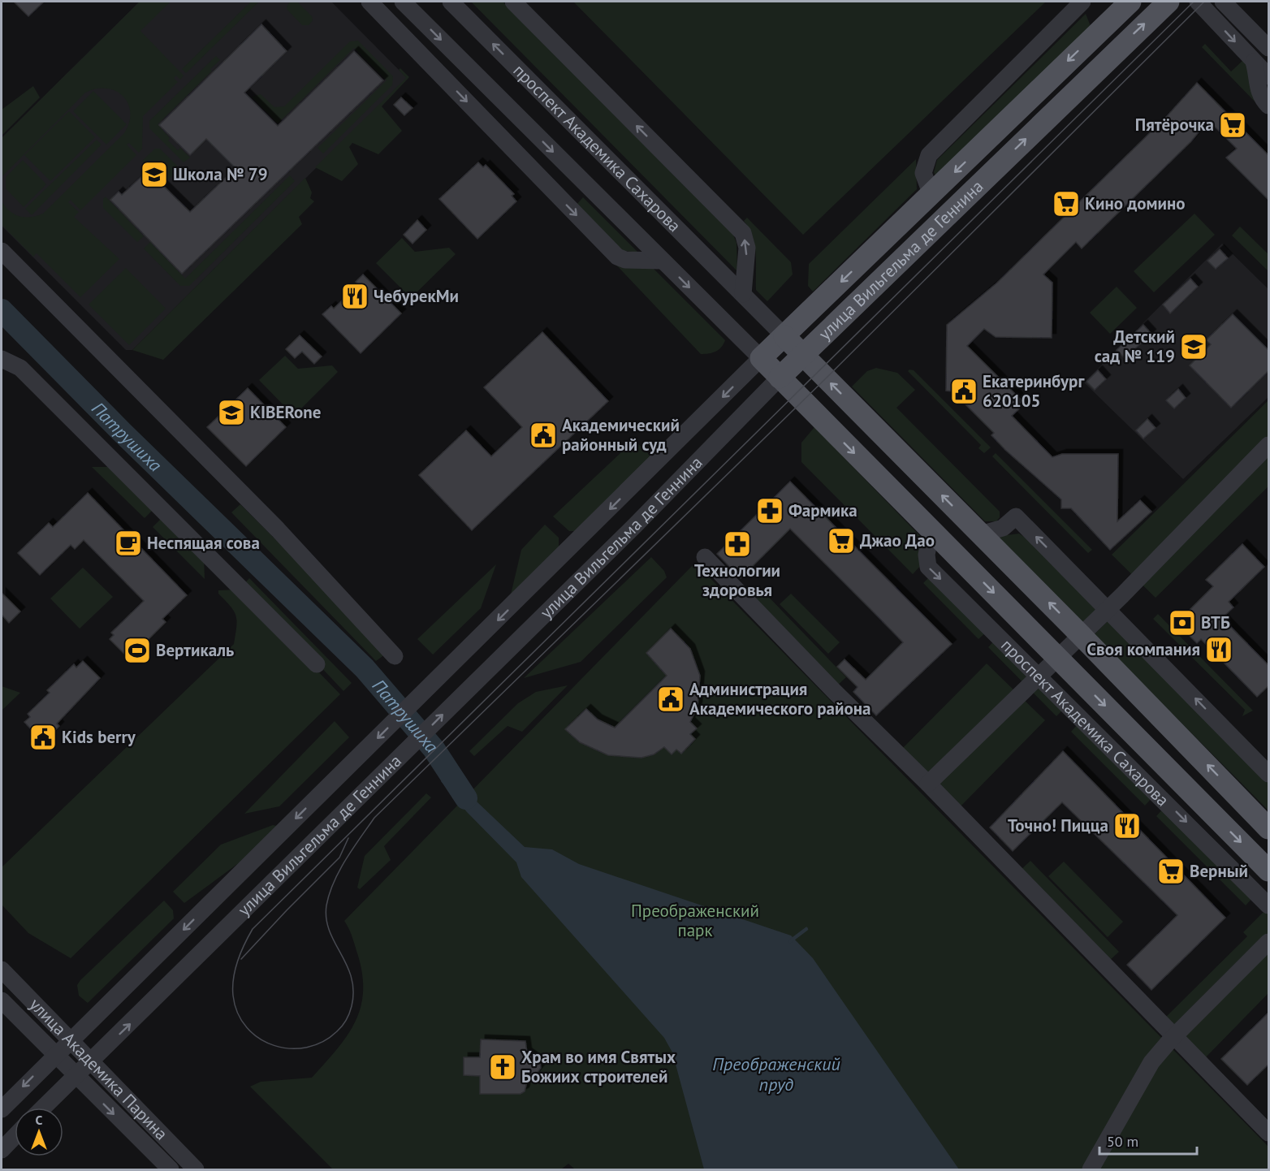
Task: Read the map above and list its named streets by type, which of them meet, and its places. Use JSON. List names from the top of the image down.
{
  "streets": {
    "main road": ["проспект Академика Сахарова", "улица Вильгельма де Геннина"],
    "street": ["улица Академика Парина"]
  },
  "crossings": [
    ["проспект Академика Сахарова", "улица Вильгельма де Геннина"],
    ["улица Вильгельма де Геннина", "улица Академика Парина"]
  ],
  "water": ["Патрушиха", "Преображенский пруд"],
  "parks": ["Преображенский парк"],
  "places": {
    "supermarket": [
      "Пятёрочка",
      "Кино домино",
      "Джао Дао",
      "Верный"
    ],
    "school or university": ["Школа № 79", "Детский сад № 119", "KIBERone"],
    "restaurant": ["ЧебурекМи", "Своя компания", "Точно! Пицца"],
    "public building": [
      "Екатеринбург 620105",
      "Академический районный суд",
      "Администрация Академического района",
      "Kids berry"
    ],
    "pharmacy": ["Фармика", "Технологии здоровья"],
    "cafe": ["Неспящая сова"],
    "bank": ["ВТБ"],
    "sports": ["Вертикаль"],
    "church": ["Храм во имя Святых Божиих строителей"]
  },
  "scale_bar": "50 m",
  "north": "top"
}
